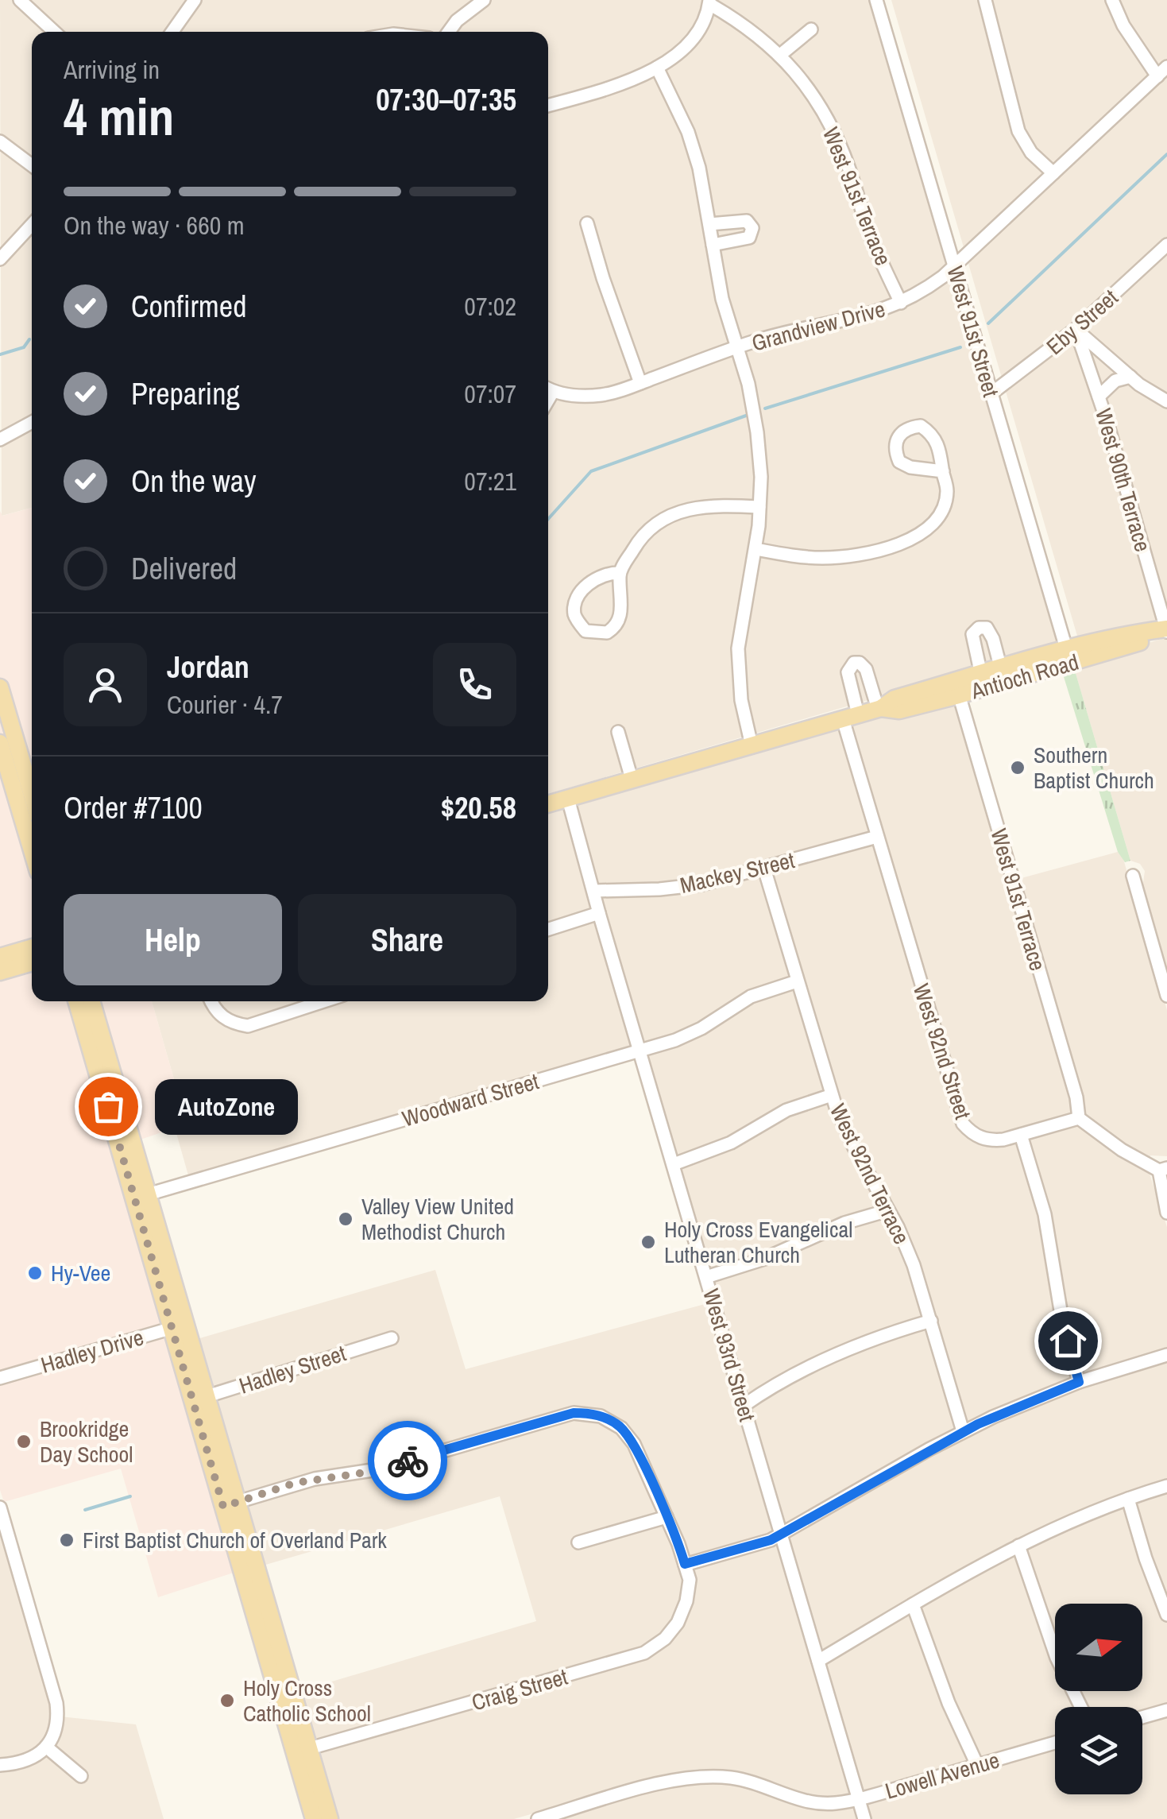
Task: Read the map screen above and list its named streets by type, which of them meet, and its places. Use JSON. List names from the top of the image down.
{
  "streets": {
    "main road": ["Antioch Road"],
    "street": [
      "West 91st Terrace",
      "Eby Street",
      "Grandview Drive",
      "West 91st Street",
      "West 90th Terrace",
      "Mackey Street",
      "West 92nd Street",
      "Woodward Street",
      "West 92nd Terrace",
      "Hadley Drive",
      "West 93rd Street",
      "Hadley Street",
      "Craig Street",
      "Lowell Avenue"
    ]
  },
  "crossings": [
    ["West 91st Terrace", "Grandview Drive"],
    ["West 91st Terrace", "Antioch Road"],
    ["Eby Street", "West 91st Street"],
    ["Eby Street", "West 90th Terrace"],
    ["Grandview Drive", "West 91st Street"],
    ["West 91st Street", "Antioch Road"],
    ["West 90th Terrace", "Antioch Road"],
    ["Antioch Road", "West 92nd Street"],
    ["Antioch Road", "West 93rd Street"],
    ["Mackey Street", "West 92nd Street"],
    ["Mackey Street", "West 92nd Terrace"],
    ["Mackey Street", "West 93rd Street"],
    ["Woodward Street", "West 92nd Terrace"],
    ["Woodward Street", "West 93rd Street"],
    ["West 93rd Street", "Lowell Avenue"]
  ],
  "places": [
    "Southern Baptist Church",
    "AutoZone",
    "Valley View United Methodist Church",
    "Holy Cross Evangelical Lutheran Church",
    "Hy-Vee",
    "Brookridge Day School",
    "First Baptist Church of Overland Park",
    "Holy Cross Catholic School"
  ],
  "north": "right",
  "page": {
    "heading": ["4 min", "Arriving in", "07:30–07:35"],
    "panel": [
      "Jordan",
      "Courier · 4.7",
      "Order #7100",
      "$20.58"
    ],
    "bar": "On the way · 660 m",
    "list": [
      ["Confirmed", "07:02"],
      ["Preparing", "07:07"],
      ["On the way", "07:21"],
      "Delivered"
    ],
    "buttons": ["Help", "Share"],
    "bubble": "AutoZone"
  }
}
